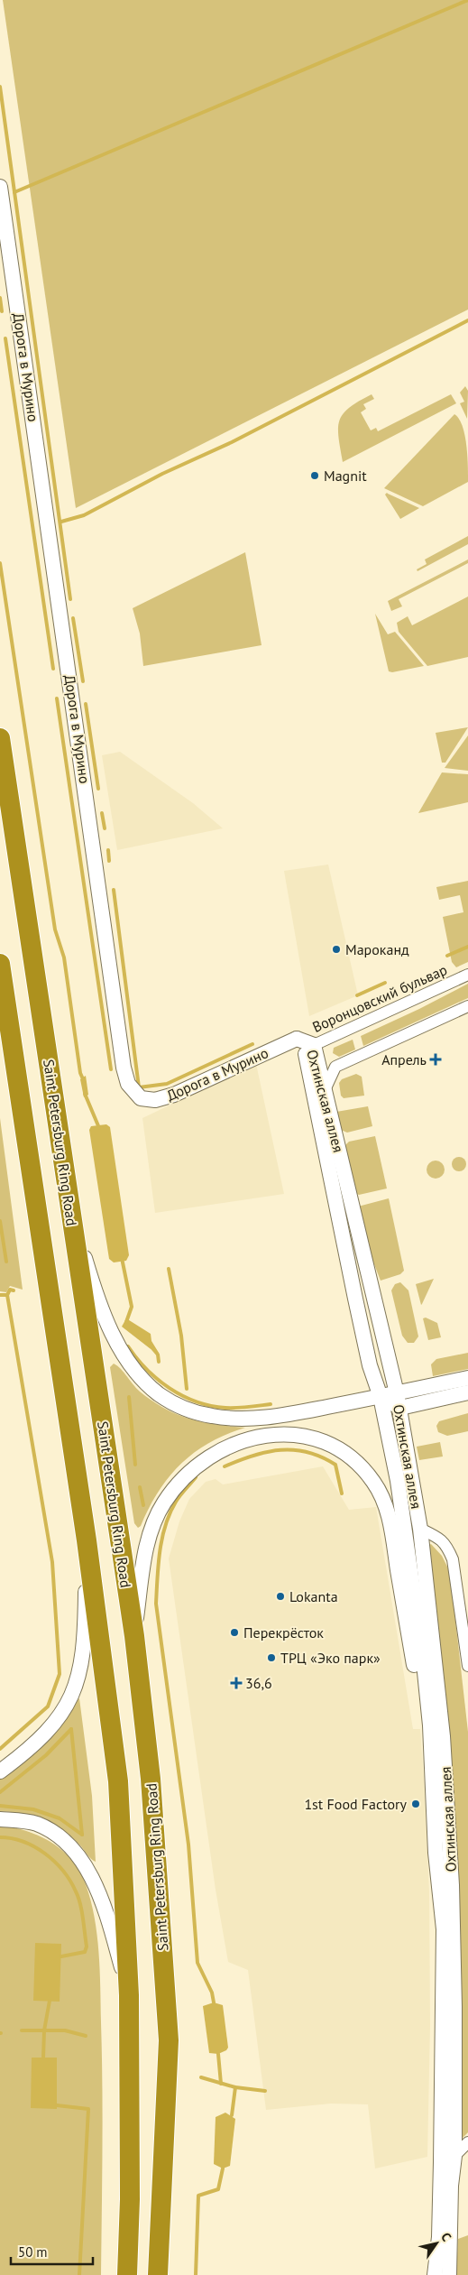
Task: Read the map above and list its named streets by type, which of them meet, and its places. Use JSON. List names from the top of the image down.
{
  "streets": {
    "highway": ["Saint Petersburg Ring Road"],
    "street": ["Дорога в Мурино", "Воронцовский бульвар", "Охтинская аллея"]
  },
  "crossings": [
    ["Дорога в Мурино", "Охтинская аллея"],
    ["Воронцовский бульвар", "Охтинская аллея"]
  ],
  "places": {
    "other": [
      "Magnit",
      "Мароканд",
      "Lokanta",
      "Перекрёсток",
      "ТРЦ «Эко парк»",
      "1st Food Factory"
    ],
    "health": ["Апрель", "36,6"]
  },
  "scale_bar": "50 m",
  "north": "top right"
}
